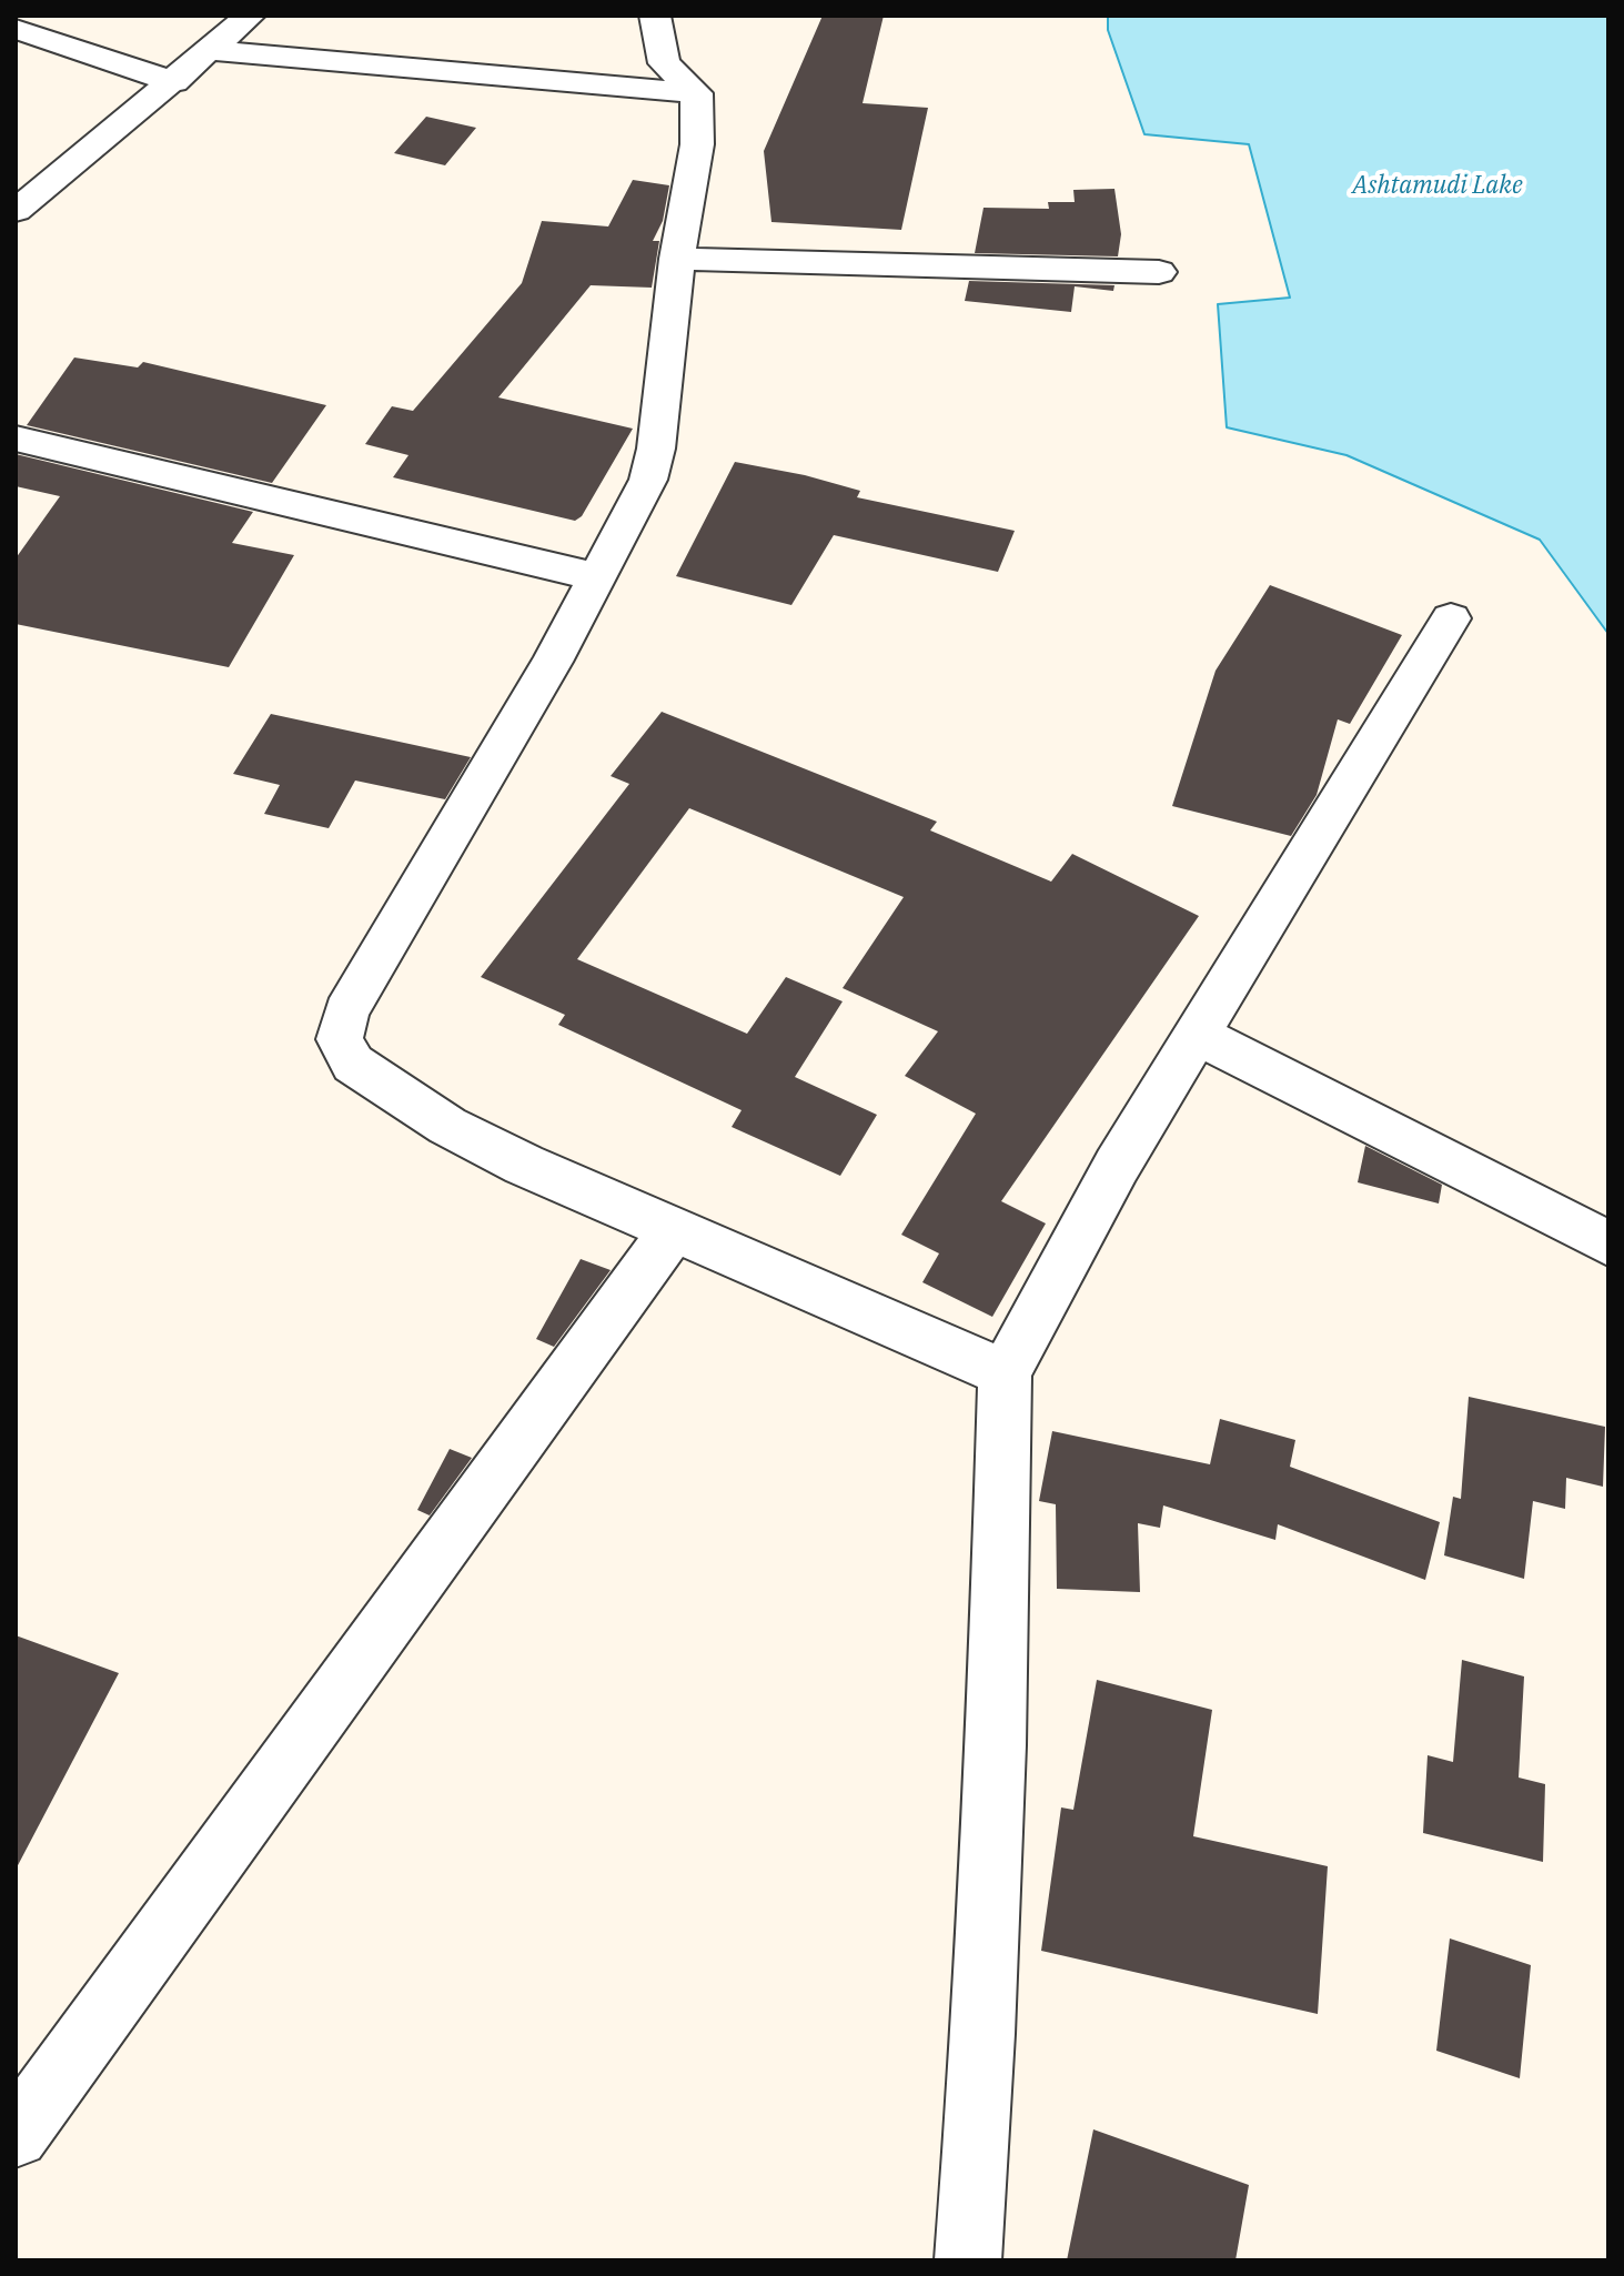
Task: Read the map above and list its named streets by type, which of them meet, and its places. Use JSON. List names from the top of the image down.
{
  "water": ["Ashtamudi Lake"]
}
